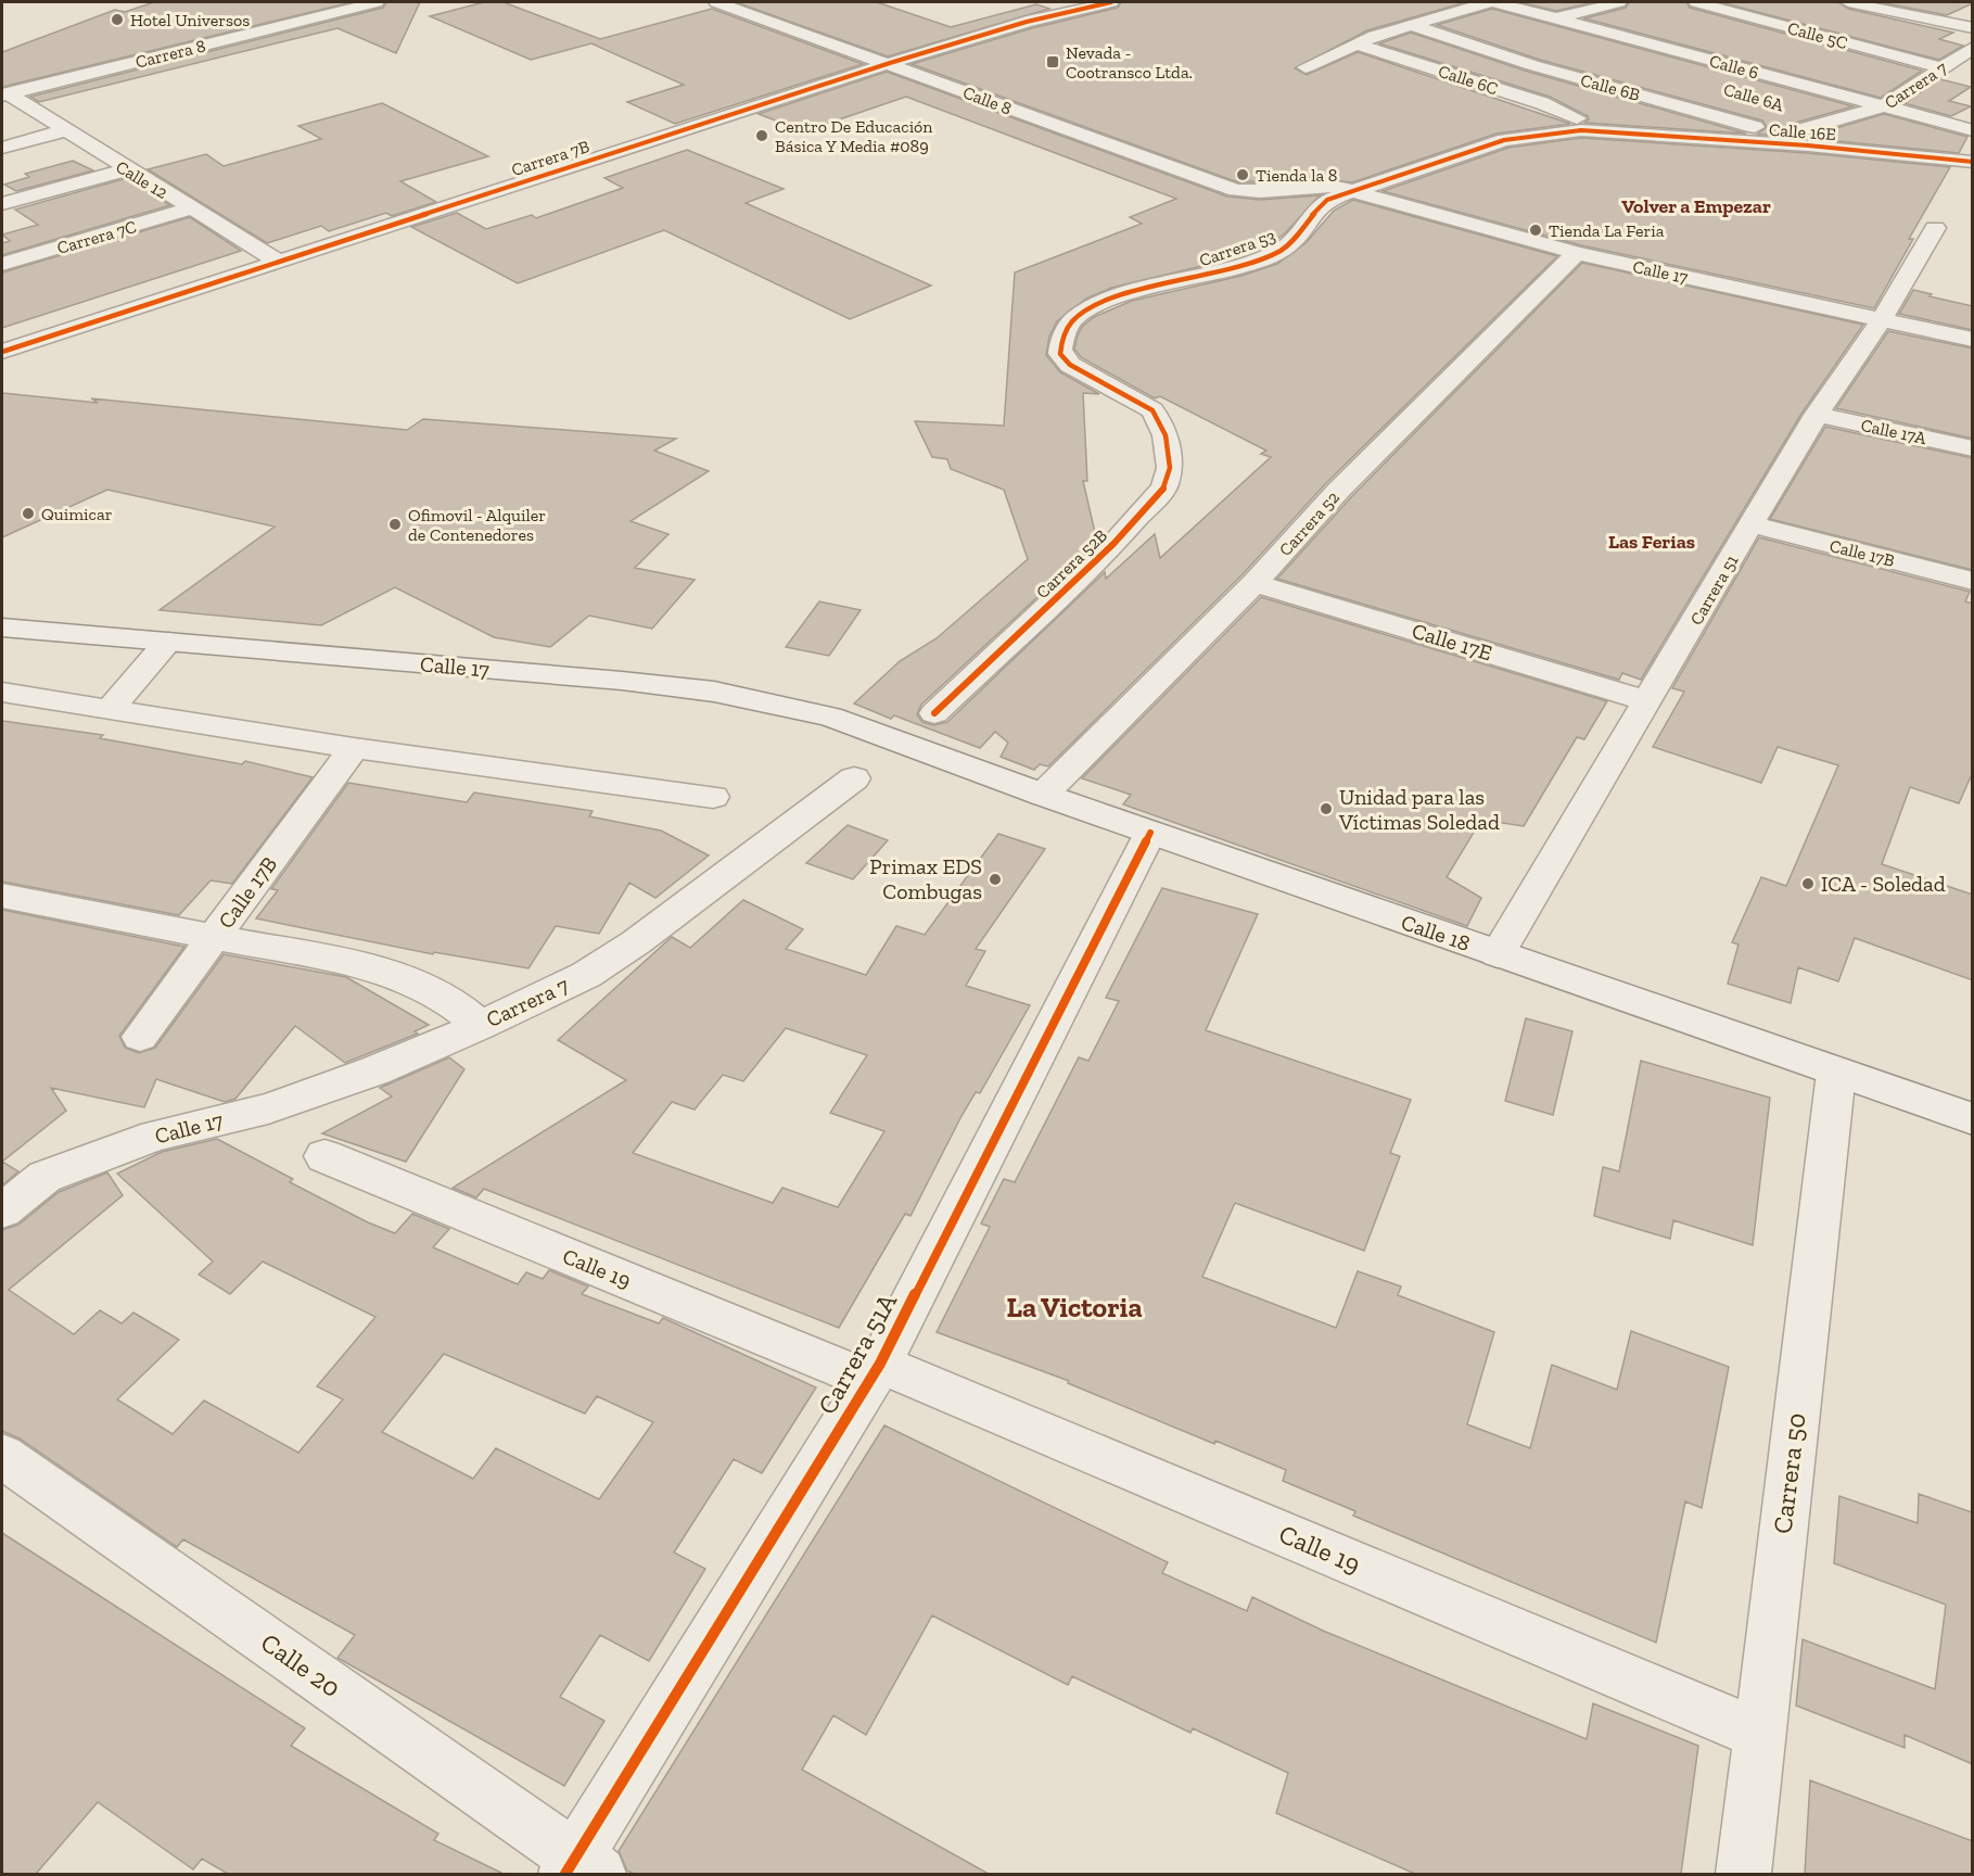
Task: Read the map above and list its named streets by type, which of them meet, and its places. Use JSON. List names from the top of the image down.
{
  "streets": {
    "street": [
      "Calle 5C",
      "Carrera 8",
      "Calle 6",
      "Calle 6C",
      "Carrera 7",
      "Calle 6B",
      "Calle 6A",
      "Calle 8",
      "Calle 16E",
      "Carrera 7B",
      "Calle 12",
      "Carrera 7C",
      "Carrera 53",
      "Calle 17",
      "Calle 17A",
      "Carrera 52",
      "Calle 17B",
      "Carrera 52B",
      "Carrera 51",
      "Calle 17E",
      "Calle 18",
      "Calle 19",
      "Carrera 51A",
      "Carrera 50",
      "Calle 20"
    ]
  },
  "crossings": [
    ["Calle 5C", "Carrera 7"],
    ["Carrera 8", "Calle 12"],
    ["Calle 6", "Carrera 7"],
    ["Calle 6C", "Calle 6B"],
    ["Carrera 7", "Calle 6B"],
    ["Carrera 7", "Calle 6A"],
    ["Carrera 7", "Calle 17"],
    ["Carrera 7", "Calle 17B"],
    ["Calle 6B", "Calle 16E"],
    ["Calle 8", "Carrera 7B"],
    ["Calle 8", "Carrera 53"],
    ["Calle 8", "Calle 17"],
    ["Calle 16E", "Carrera 53"],
    ["Carrera 7B", "Calle 12"],
    ["Calle 12", "Carrera 7C"],
    ["Carrera 53", "Calle 17"],
    ["Carrera 53", "Carrera 52B"],
    ["Calle 17", "Carrera 52"],
    ["Calle 17", "Carrera 51"],
    ["Calle 17", "Calle 18"],
    ["Calle 17A", "Carrera 51"],
    ["Carrera 52", "Calle 17E"],
    ["Carrera 52", "Calle 18"],
    ["Calle 17B", "Carrera 51"],
    ["Carrera 51", "Calle 17E"],
    ["Carrera 51", "Calle 18"],
    ["Calle 18", "Carrera 51A"],
    ["Calle 18", "Carrera 50"],
    ["Calle 19", "Carrera 51A"],
    ["Calle 19", "Carrera 50"],
    ["Carrera 51A", "Calle 20"]
  ],
  "districts": ["Volver a Empezar", "Las Ferias", "La Victoria"],
  "places": {
    "other": [
      "Hotel Universos",
      "Centro De Educación Básica Y Media #089",
      "Tienda la 8",
      "Tienda La Feria",
      "Quimicar",
      "Ofimovil - Alquiler de Contenedores",
      "Unidad para las Víctimas Soledad",
      "Primax EDS Combugas",
      "ICA - Soledad"
    ],
    "transit": ["Nevada - Cootransco Ltda."]
  }
}
